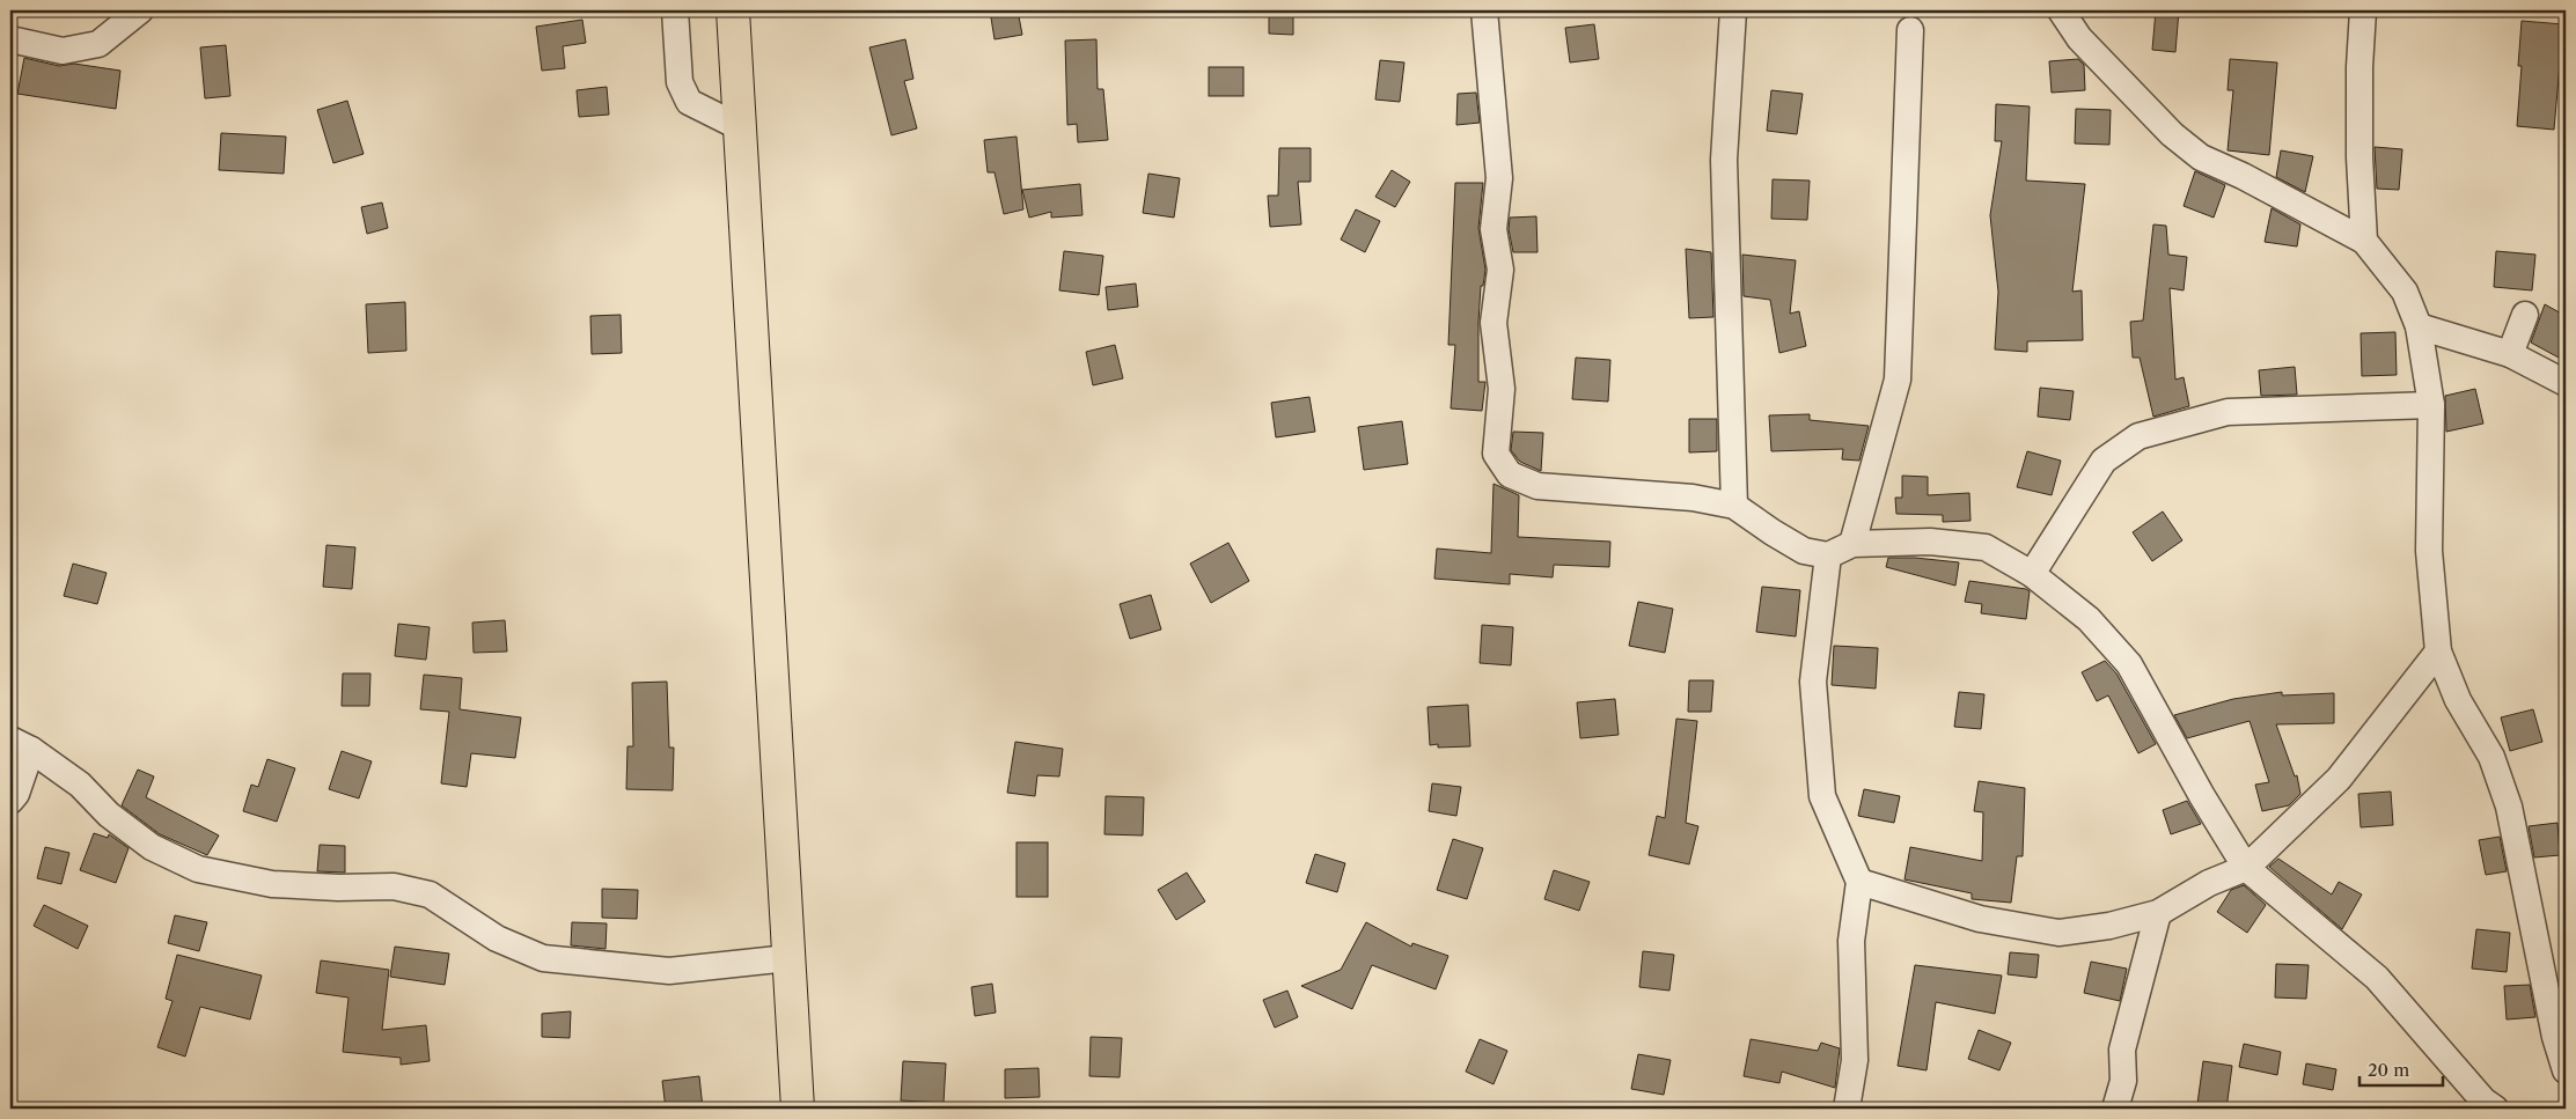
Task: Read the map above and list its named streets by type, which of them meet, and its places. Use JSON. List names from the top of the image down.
{
  "scale_bar": "20 m"
}
